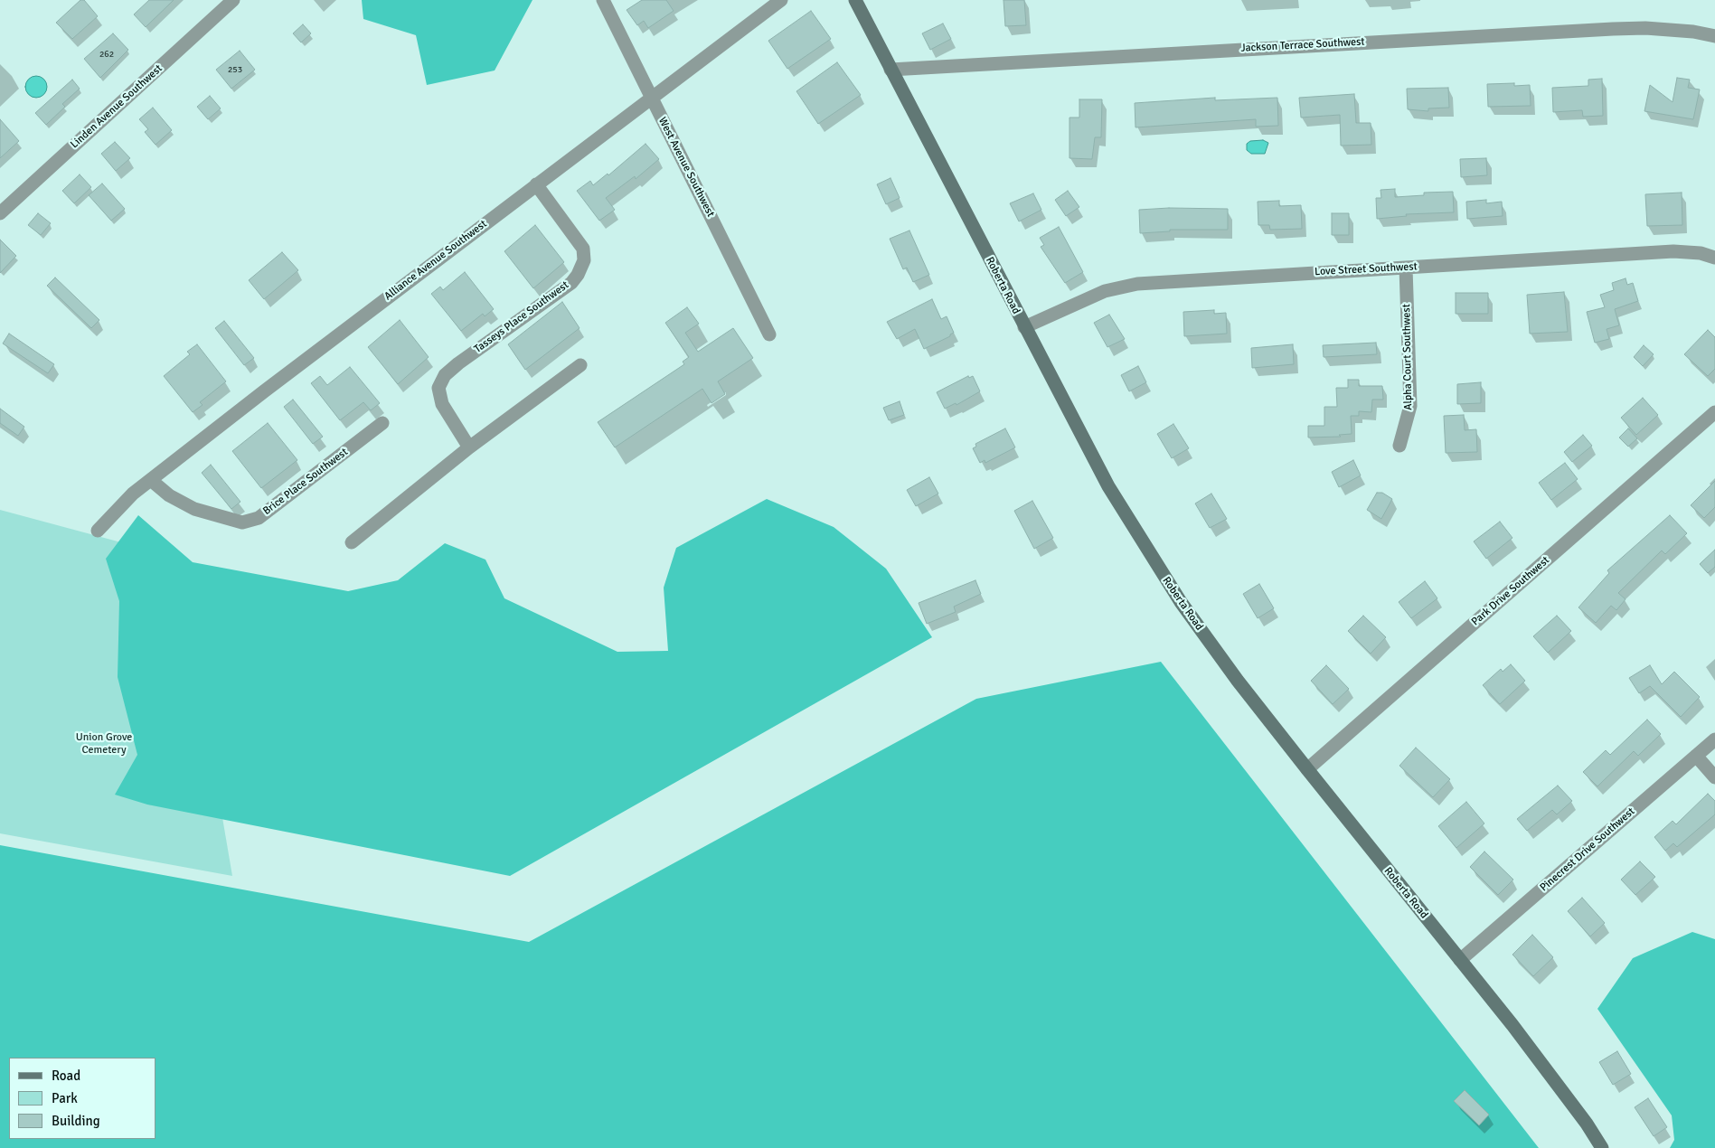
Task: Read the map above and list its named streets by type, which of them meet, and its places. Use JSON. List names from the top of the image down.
{
  "streets": {
    "street": [
      "Jackson Terrace Southwest",
      "Linden Avenue Southwest",
      "West Avenue Southwest",
      "Alliance Avenue Southwest",
      "Love Street Southwest",
      "Roberta Road",
      "Tasseys Place Southwest",
      "Alpha Court Southwest",
      "Brice Place Southwest",
      "Park Drive Southwest",
      "Pinecrest Drive Southwest"
    ]
  },
  "crossings": [
    ["Jackson Terrace Southwest", "Roberta Road"],
    ["West Avenue Southwest", "Alliance Avenue Southwest"],
    ["Alliance Avenue Southwest", "Tasseys Place Southwest"],
    ["Alliance Avenue Southwest", "Brice Place Southwest"],
    ["Love Street Southwest", "Roberta Road"],
    ["Love Street Southwest", "Alpha Court Southwest"],
    ["Roberta Road", "Park Drive Southwest"],
    ["Roberta Road", "Pinecrest Drive Southwest"]
  ],
  "parks": ["Union Grove Cemetery"],
  "house_numbers": ["262", "253"],
  "legend": ["Road", "Park", "Building"]
}
